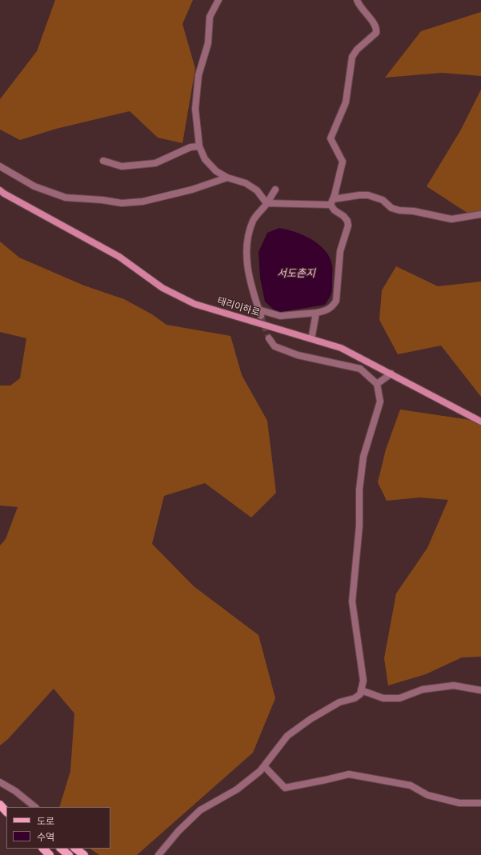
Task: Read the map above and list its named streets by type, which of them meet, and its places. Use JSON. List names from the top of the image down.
{
  "streets": {
    "main road": ["태리이하로"]
  },
  "water": ["서도촌지"],
  "legend": ["도로", "수역"]
}
